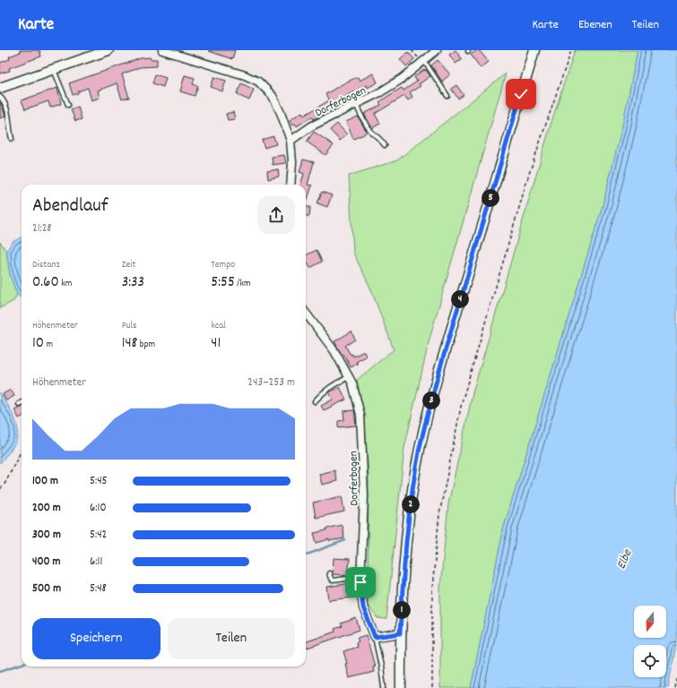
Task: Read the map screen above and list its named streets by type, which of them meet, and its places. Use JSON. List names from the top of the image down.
{
  "streets": {
    "street": ["Dorferbogen"]
  },
  "water": ["Elbe"],
  "north": "bottom",
  "page": {
    "header": "Karte",
    "nav": ["Karte", "Ebenen", "Teilen"],
    "heading": ["Abendlauf", "21:28"],
    "pins": [
      "5",
      "4",
      "3",
      "2",
      "1"
    ],
    "stats": [
      ["Distanz", "0.60 km"],
      ["Zeit", "3:33"],
      ["Tempo", "5:55 /km"],
      ["Höhenmeter", "10 m"],
      ["Puls", "148 bpm"],
      ["kcal", "41"]
    ],
    "chart": ["Höhenmeter", "243–253 m"],
    "list": [
      {
        "name": "100 m",
        "note": "5:45"
      },
      {
        "name": "200 m",
        "note": "6:10"
      },
      {
        "name": "300 m",
        "note": "5:42"
      },
      {
        "name": "400 m",
        "note": "6:11"
      },
      {
        "name": "500 m",
        "note": "5:48"
      }
    ],
    "buttons": ["Speichern", "Teilen"]
  }
}
